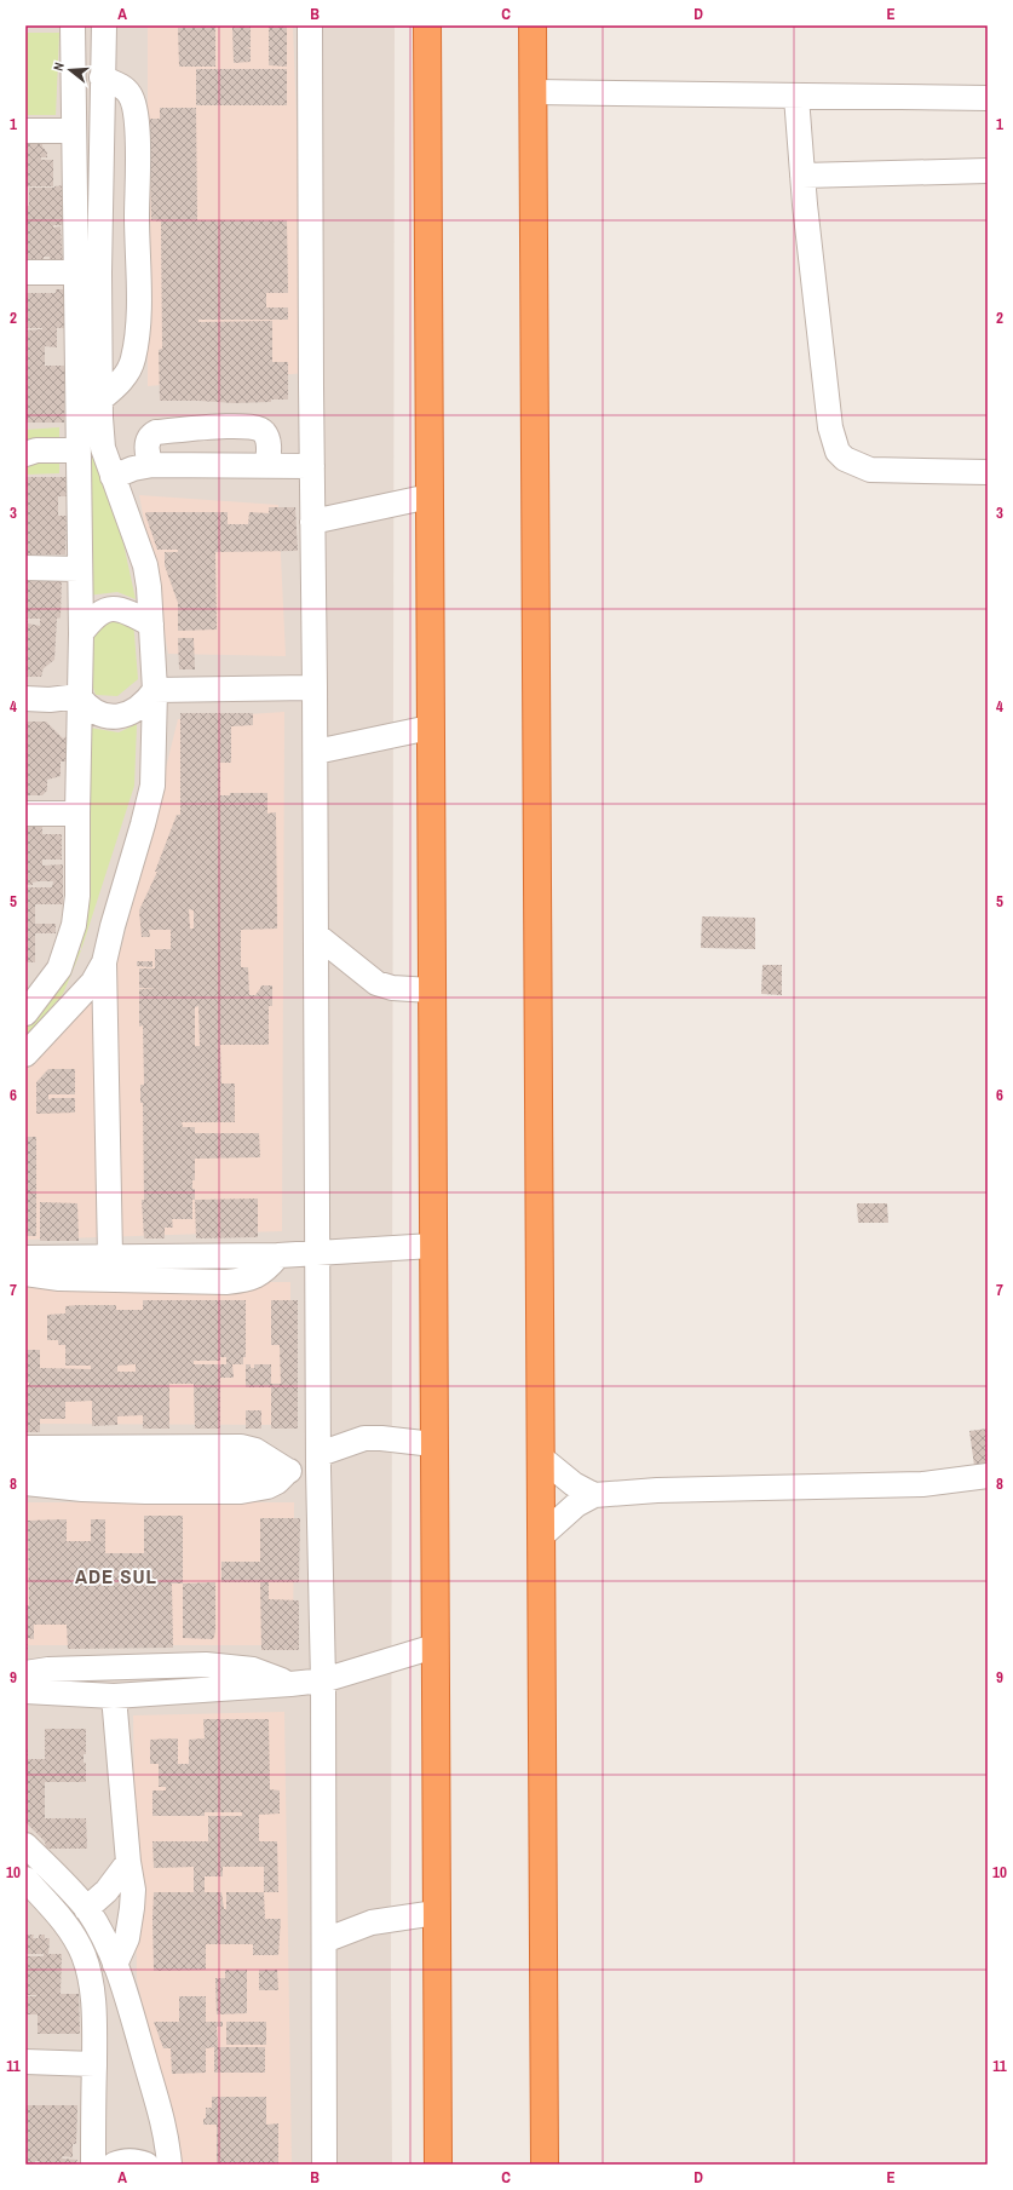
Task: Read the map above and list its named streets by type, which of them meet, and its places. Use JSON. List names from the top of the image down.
{
  "districts": ["ADE SUL"],
  "north": "left",
  "grid": {
    "columns": [
      "A",
      "B",
      "C",
      "D",
      "E"
    ],
    "rows": [
      "1",
      "2",
      "3",
      "4",
      "5",
      "6",
      "7",
      "8",
      "9",
      "10",
      "11"
    ]
  }
}
